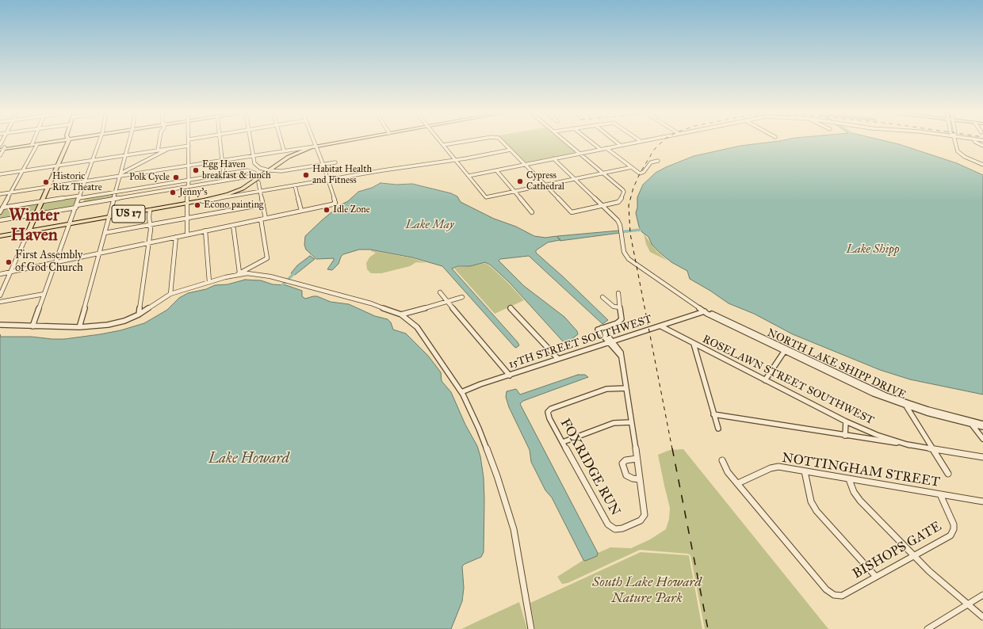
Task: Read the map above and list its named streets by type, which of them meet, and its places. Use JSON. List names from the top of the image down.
{
  "streets": {
    "highway": ["US 17"],
    "street": [
      "15TH STREET SOUTHWEST",
      "NORTH LAKE SHIPP DRIVE",
      "ROSELAWN STREET SOUTHWEST",
      "FOXRIDGE RUN",
      "NOTTINGHAM STREET",
      "BISHOPS GATE"
    ]
  },
  "crossings": [
    ["15TH STREET SOUTHWEST", "NORTH LAKE SHIPP DRIVE"],
    ["15TH STREET SOUTHWEST", "ROSELAWN STREET SOUTHWEST"],
    ["15TH STREET SOUTHWEST", "FOXRIDGE RUN"],
    ["NOTTINGHAM STREET", "BISHOPS GATE"]
  ],
  "districts": ["Winter Haven"],
  "water": ["Lake May", "Lake Shipp", "Lake Howard"],
  "parks": ["South Lake Howard Nature Park"],
  "places": [
    "Egg Haven breakfast & lunch",
    "Habitat Health and Fitness",
    "Polk Cycle",
    "Cypress Cathedral",
    "Historic Ritz Theatre",
    "Jenny's",
    "Econo painting",
    "Idle Zone",
    "First Assembly of God Church"
  ]
}
